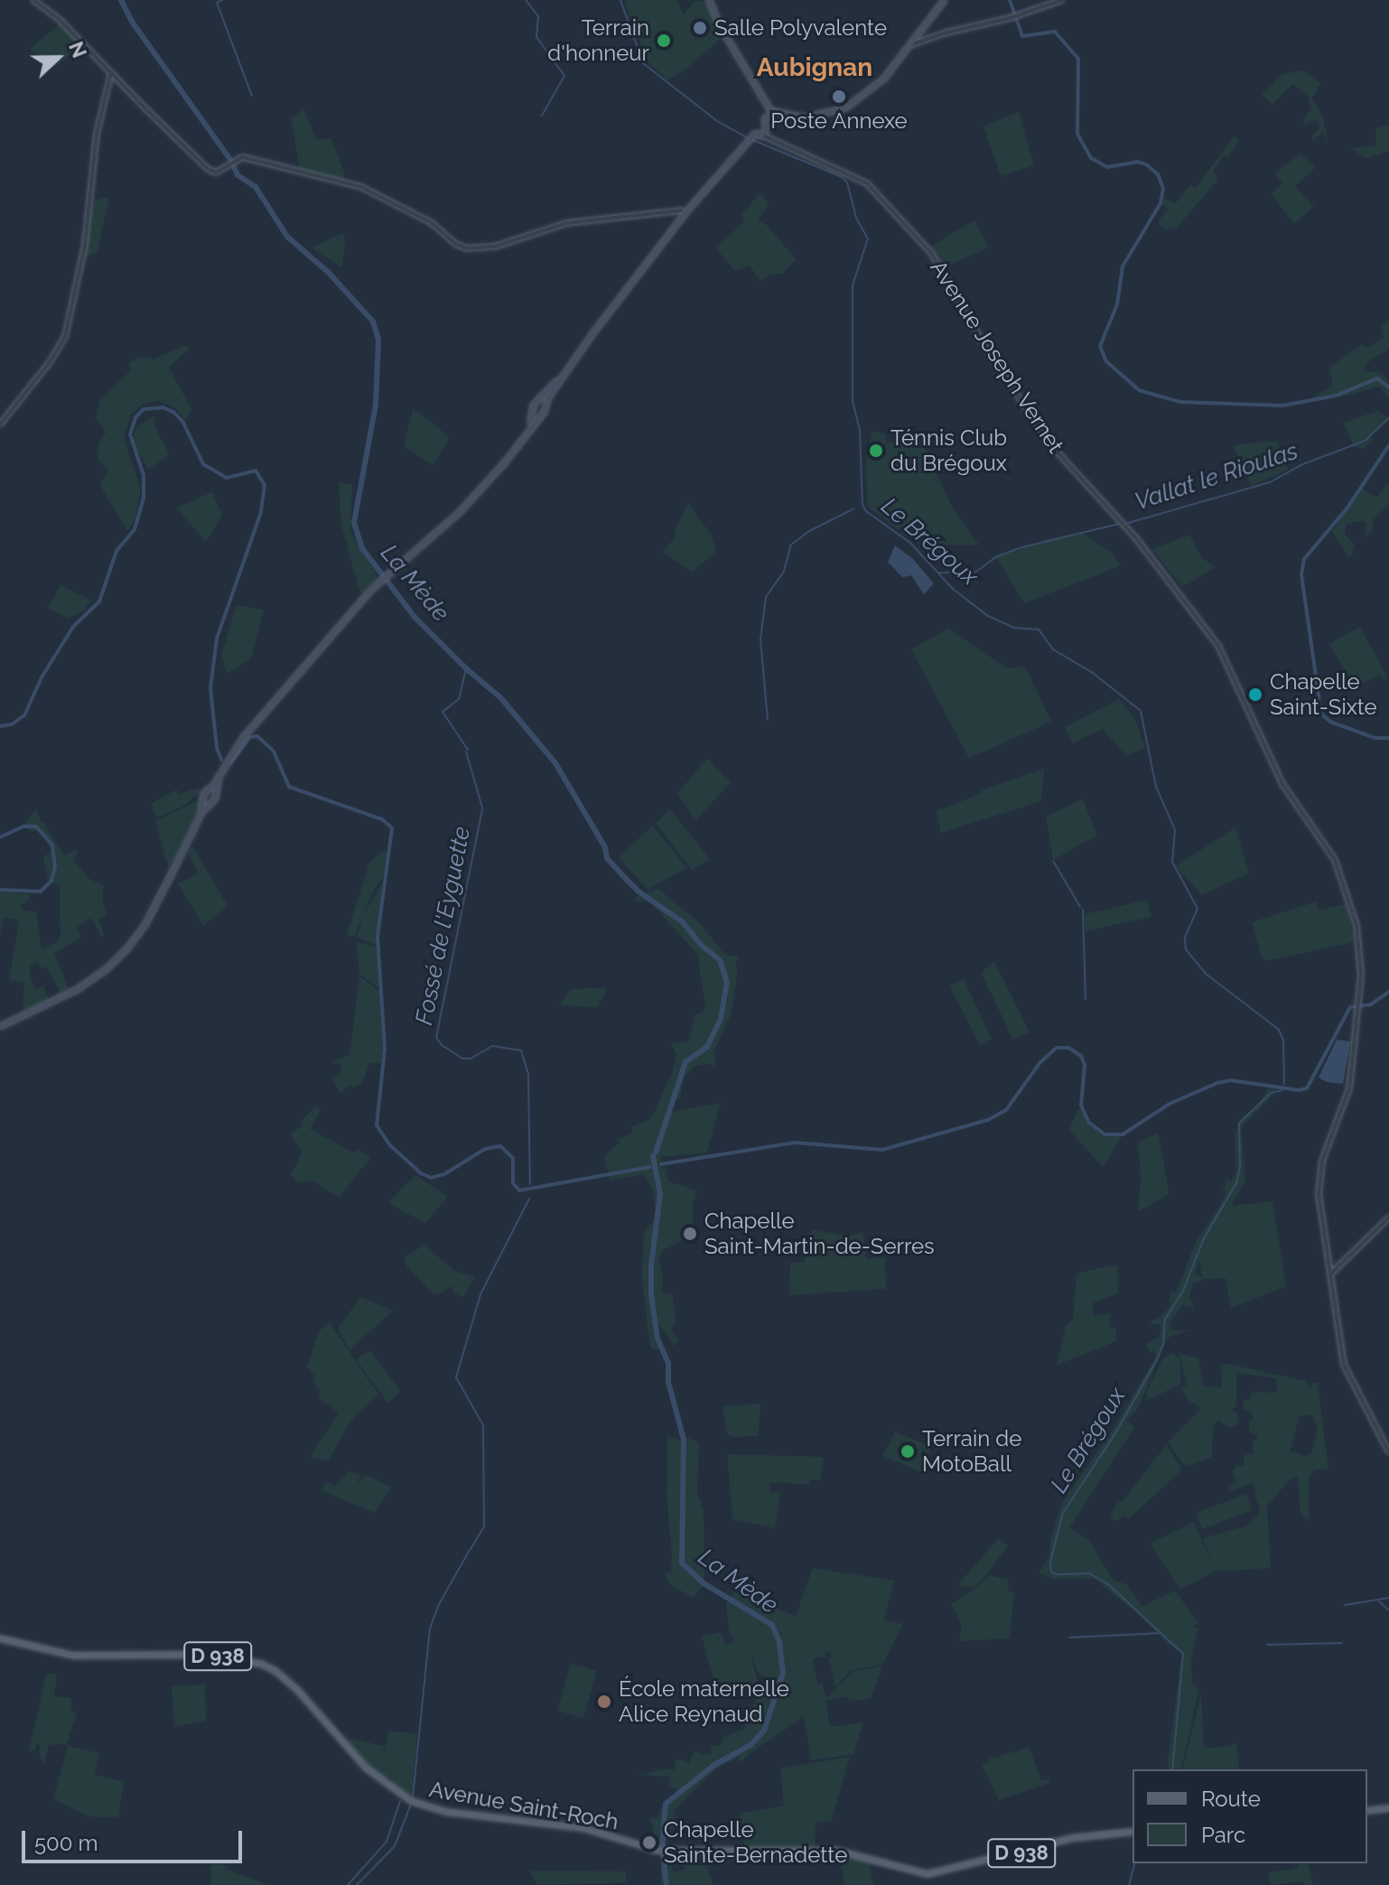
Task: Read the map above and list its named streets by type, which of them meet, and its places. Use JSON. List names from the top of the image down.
{
  "streets": {
    "main road": ["D 938", "Avenue Saint-Roch"],
    "street": ["Avenue Joseph Vernet"]
  },
  "districts": ["Aubignan"],
  "water": [
    "Vallat le Rioulas",
    "Le Brégoux",
    "La Mède",
    "Fossé de l'Eyguette"
  ],
  "places": [
    "Salle Polyvalente",
    "Terrain d'honneur",
    "Poste Annexe",
    "Ténnis Club du Brégoux",
    "Chapelle Saint-Sixte",
    "Chapelle Saint-Martin-de-Serres",
    "Terrain de MotoBall",
    "École maternelle Alice Reynaud",
    "Chapelle Sainte-Bernadette"
  ],
  "legend": ["Route", "Parc"],
  "scale_bar": "500 m",
  "north": "right"
}
